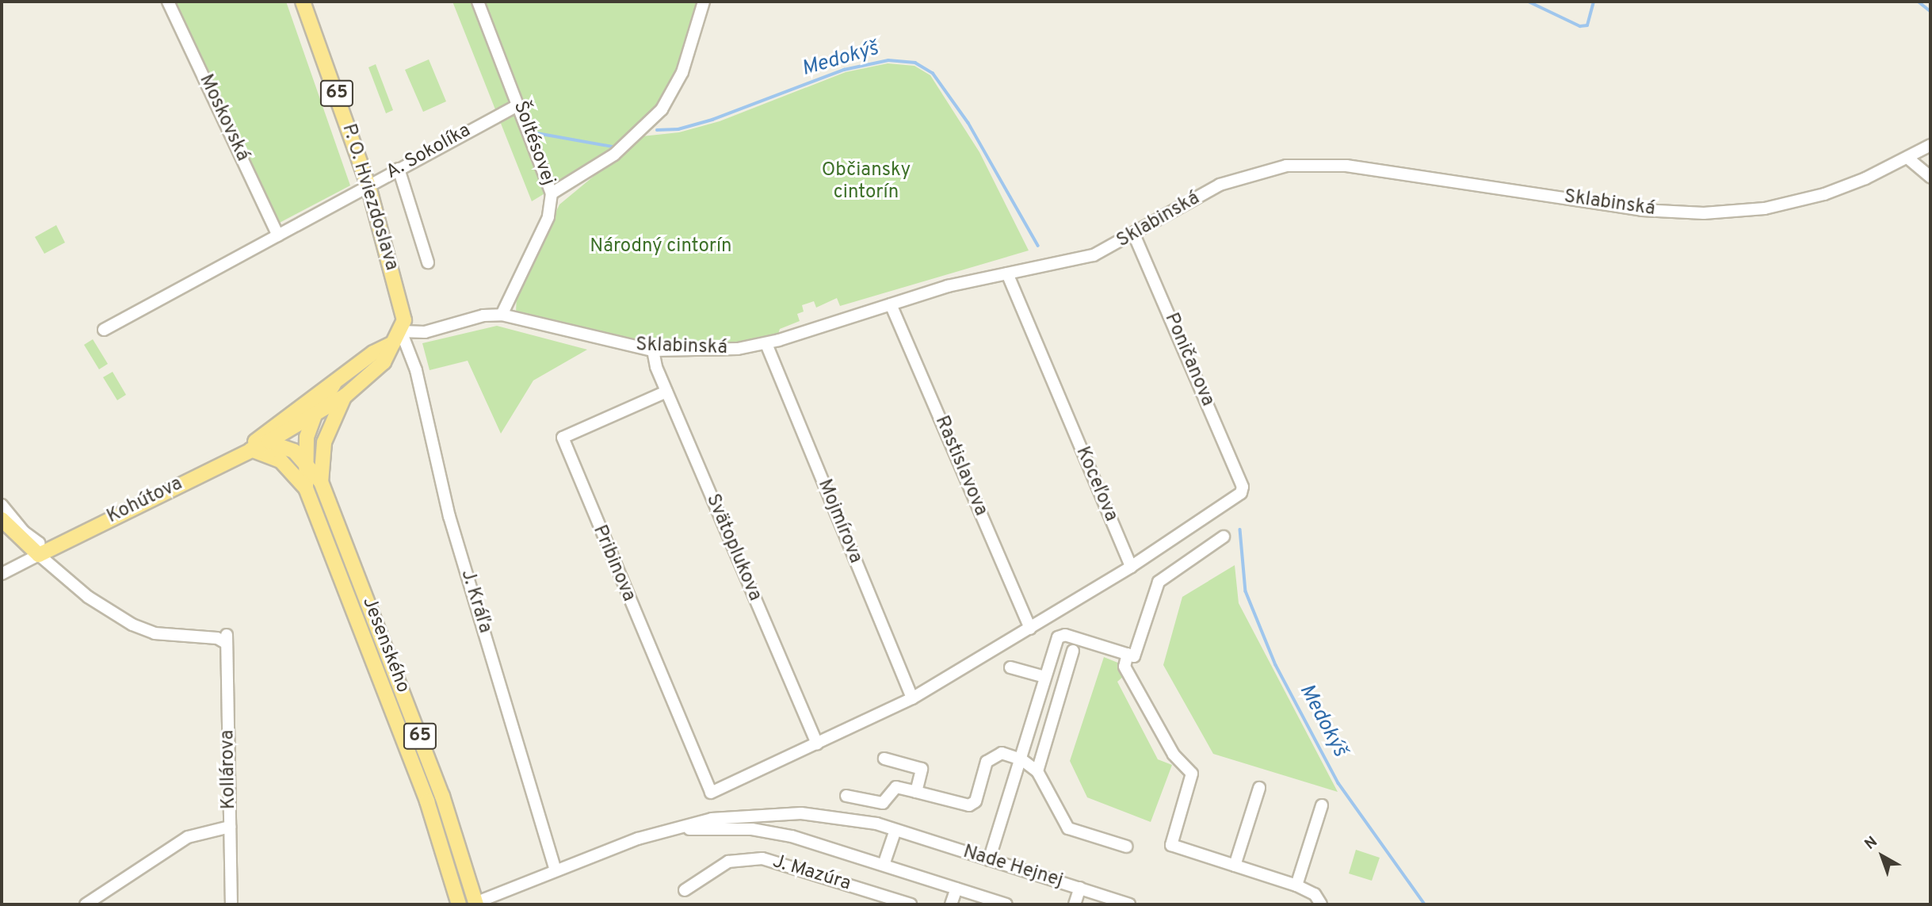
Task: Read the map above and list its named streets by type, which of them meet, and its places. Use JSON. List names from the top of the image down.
{
  "streets": {
    "main road": [
      "65",
      "P. O. Hviezdoslava",
      "Kohútova",
      "Jesenského"
    ],
    "street": [
      "Moskovská",
      "Šoltésovej",
      "A. Sokolíka",
      "Sklabinská",
      "Poničanova",
      "Rastislavova",
      "Koceľova",
      "Mojmírova",
      "Svätoplukova",
      "Pribinova",
      "J. Kráľa",
      "Kollárova",
      "Nade Hejnej",
      "J. Mazúra"
    ]
  },
  "crossings": [
    ["Moskovská", "A. Sokolíka"],
    ["Šoltésovej", "A. Sokolíka"],
    ["Šoltésovej", "Sklabinská"],
    ["A. Sokolíka", "P. O. Hviezdoslava"],
    ["P. O. Hviezdoslava", "Kohútova"],
    ["P. O. Hviezdoslava", "J. Kráľa"],
    ["Sklabinská", "Poničanova"],
    ["Sklabinská", "Rastislavova"],
    ["Sklabinská", "Koceľova"],
    ["Sklabinská", "Mojmírova"],
    ["Sklabinská", "Svätoplukova"],
    ["Poničanova", "Koceľova"],
    ["Kohútova", "J. Kráľa"],
    ["Kohútova", "Jesenského"],
    ["Kohútova", "Kollárova"],
    ["Svätoplukova", "Pribinova"],
    ["J. Kráľa", "Nade Hejnej"],
    ["Jesenského", "Nade Hejnej"]
  ],
  "water": ["Medokýš"],
  "parks": ["Občiansky cintorín", "Národný cintorín"],
  "north": "top left"
}
